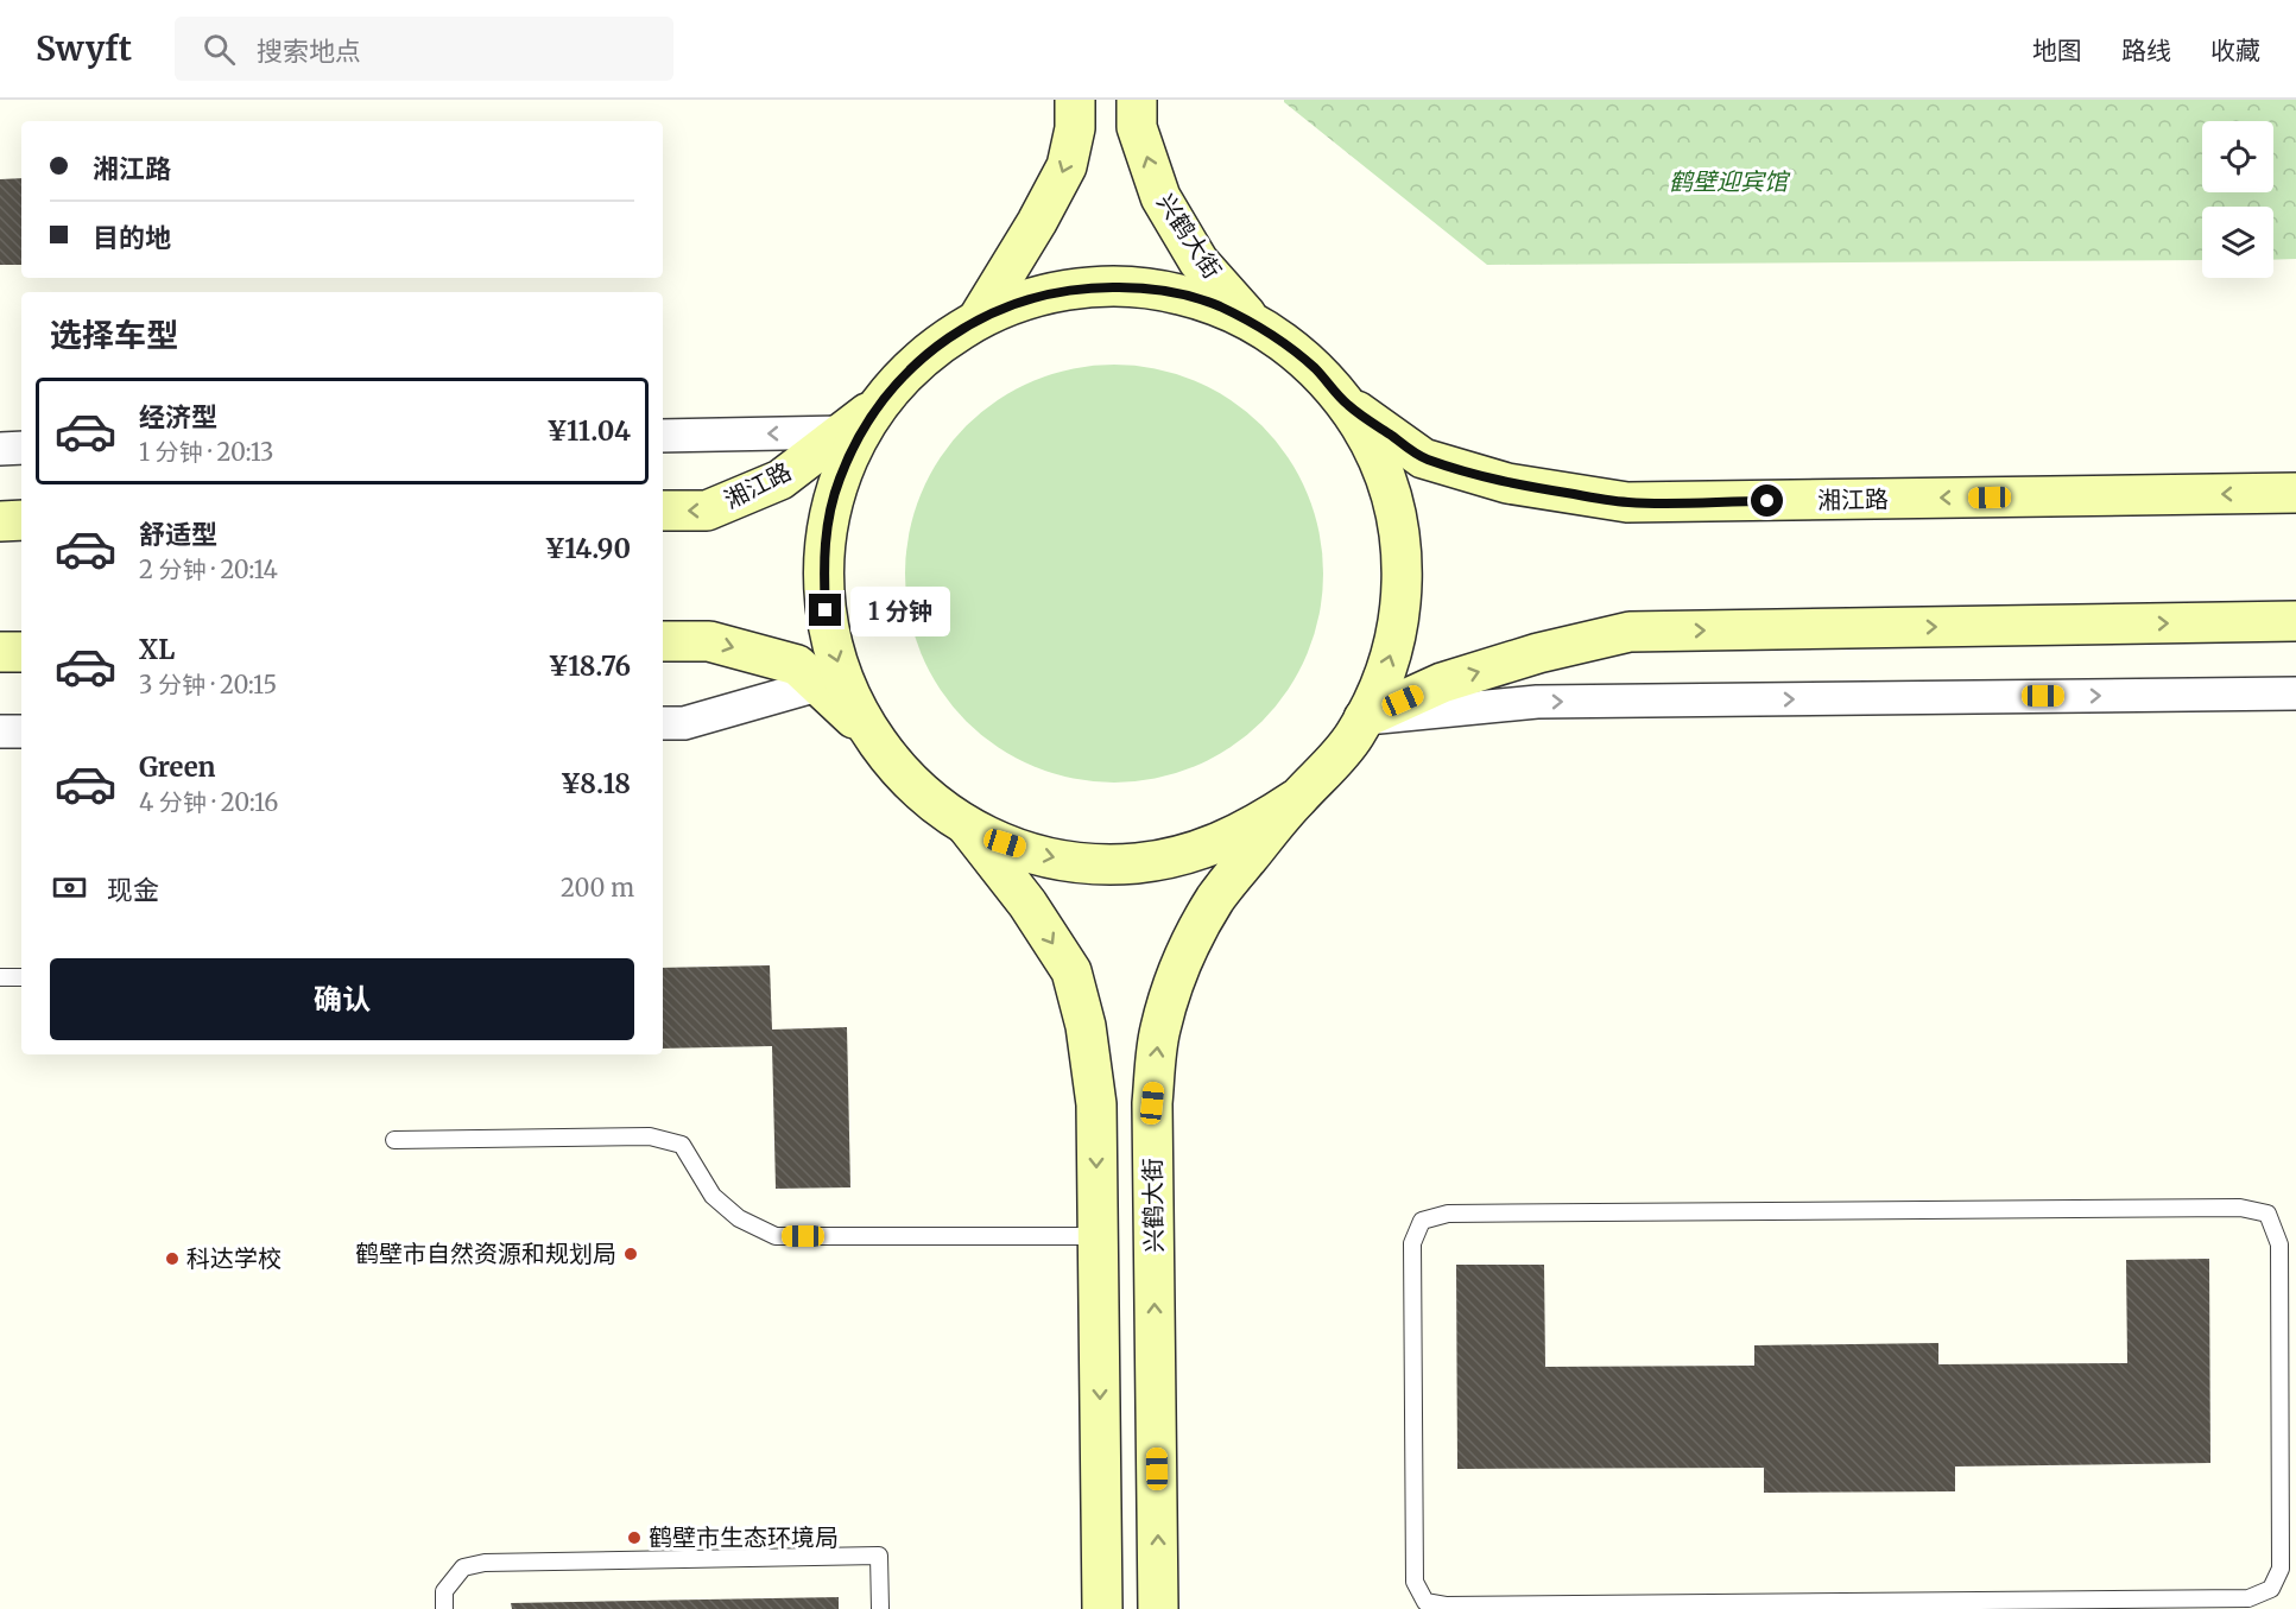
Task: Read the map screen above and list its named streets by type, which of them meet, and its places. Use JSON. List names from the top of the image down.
{
  "streets": {
    "main road": ["兴鹤大街", "湘江路"]
  },
  "parks": ["鹤壁迎宾馆"],
  "places": ["鹤壁市自然资源和规划局", "科达学校", "鹤壁市生态环境局"],
  "page": {
    "header": "Swyft",
    "search": "搜索地点",
    "nav": ["地图", "路线", "收藏"],
    "banner": ["湘江路", "目的地"],
    "heading": "选择车型",
    "list": [
      {
        "name": "经济型",
        "note": "1 分钟 · 20:13",
        "value": "¥11.04"
      },
      {
        "name": "舒适型",
        "note": "2 分钟 · 20:14",
        "value": "¥14.90"
      },
      {
        "name": "XL",
        "note": "3 分钟 · 20:15",
        "value": "¥18.76"
      },
      {
        "name": "Green",
        "note": "4 分钟 · 20:16",
        "value": "¥8.18"
      }
    ],
    "bubble": "1 分钟",
    "pay": ["现金", "200 m"],
    "buttons": "确认"
  }
}
